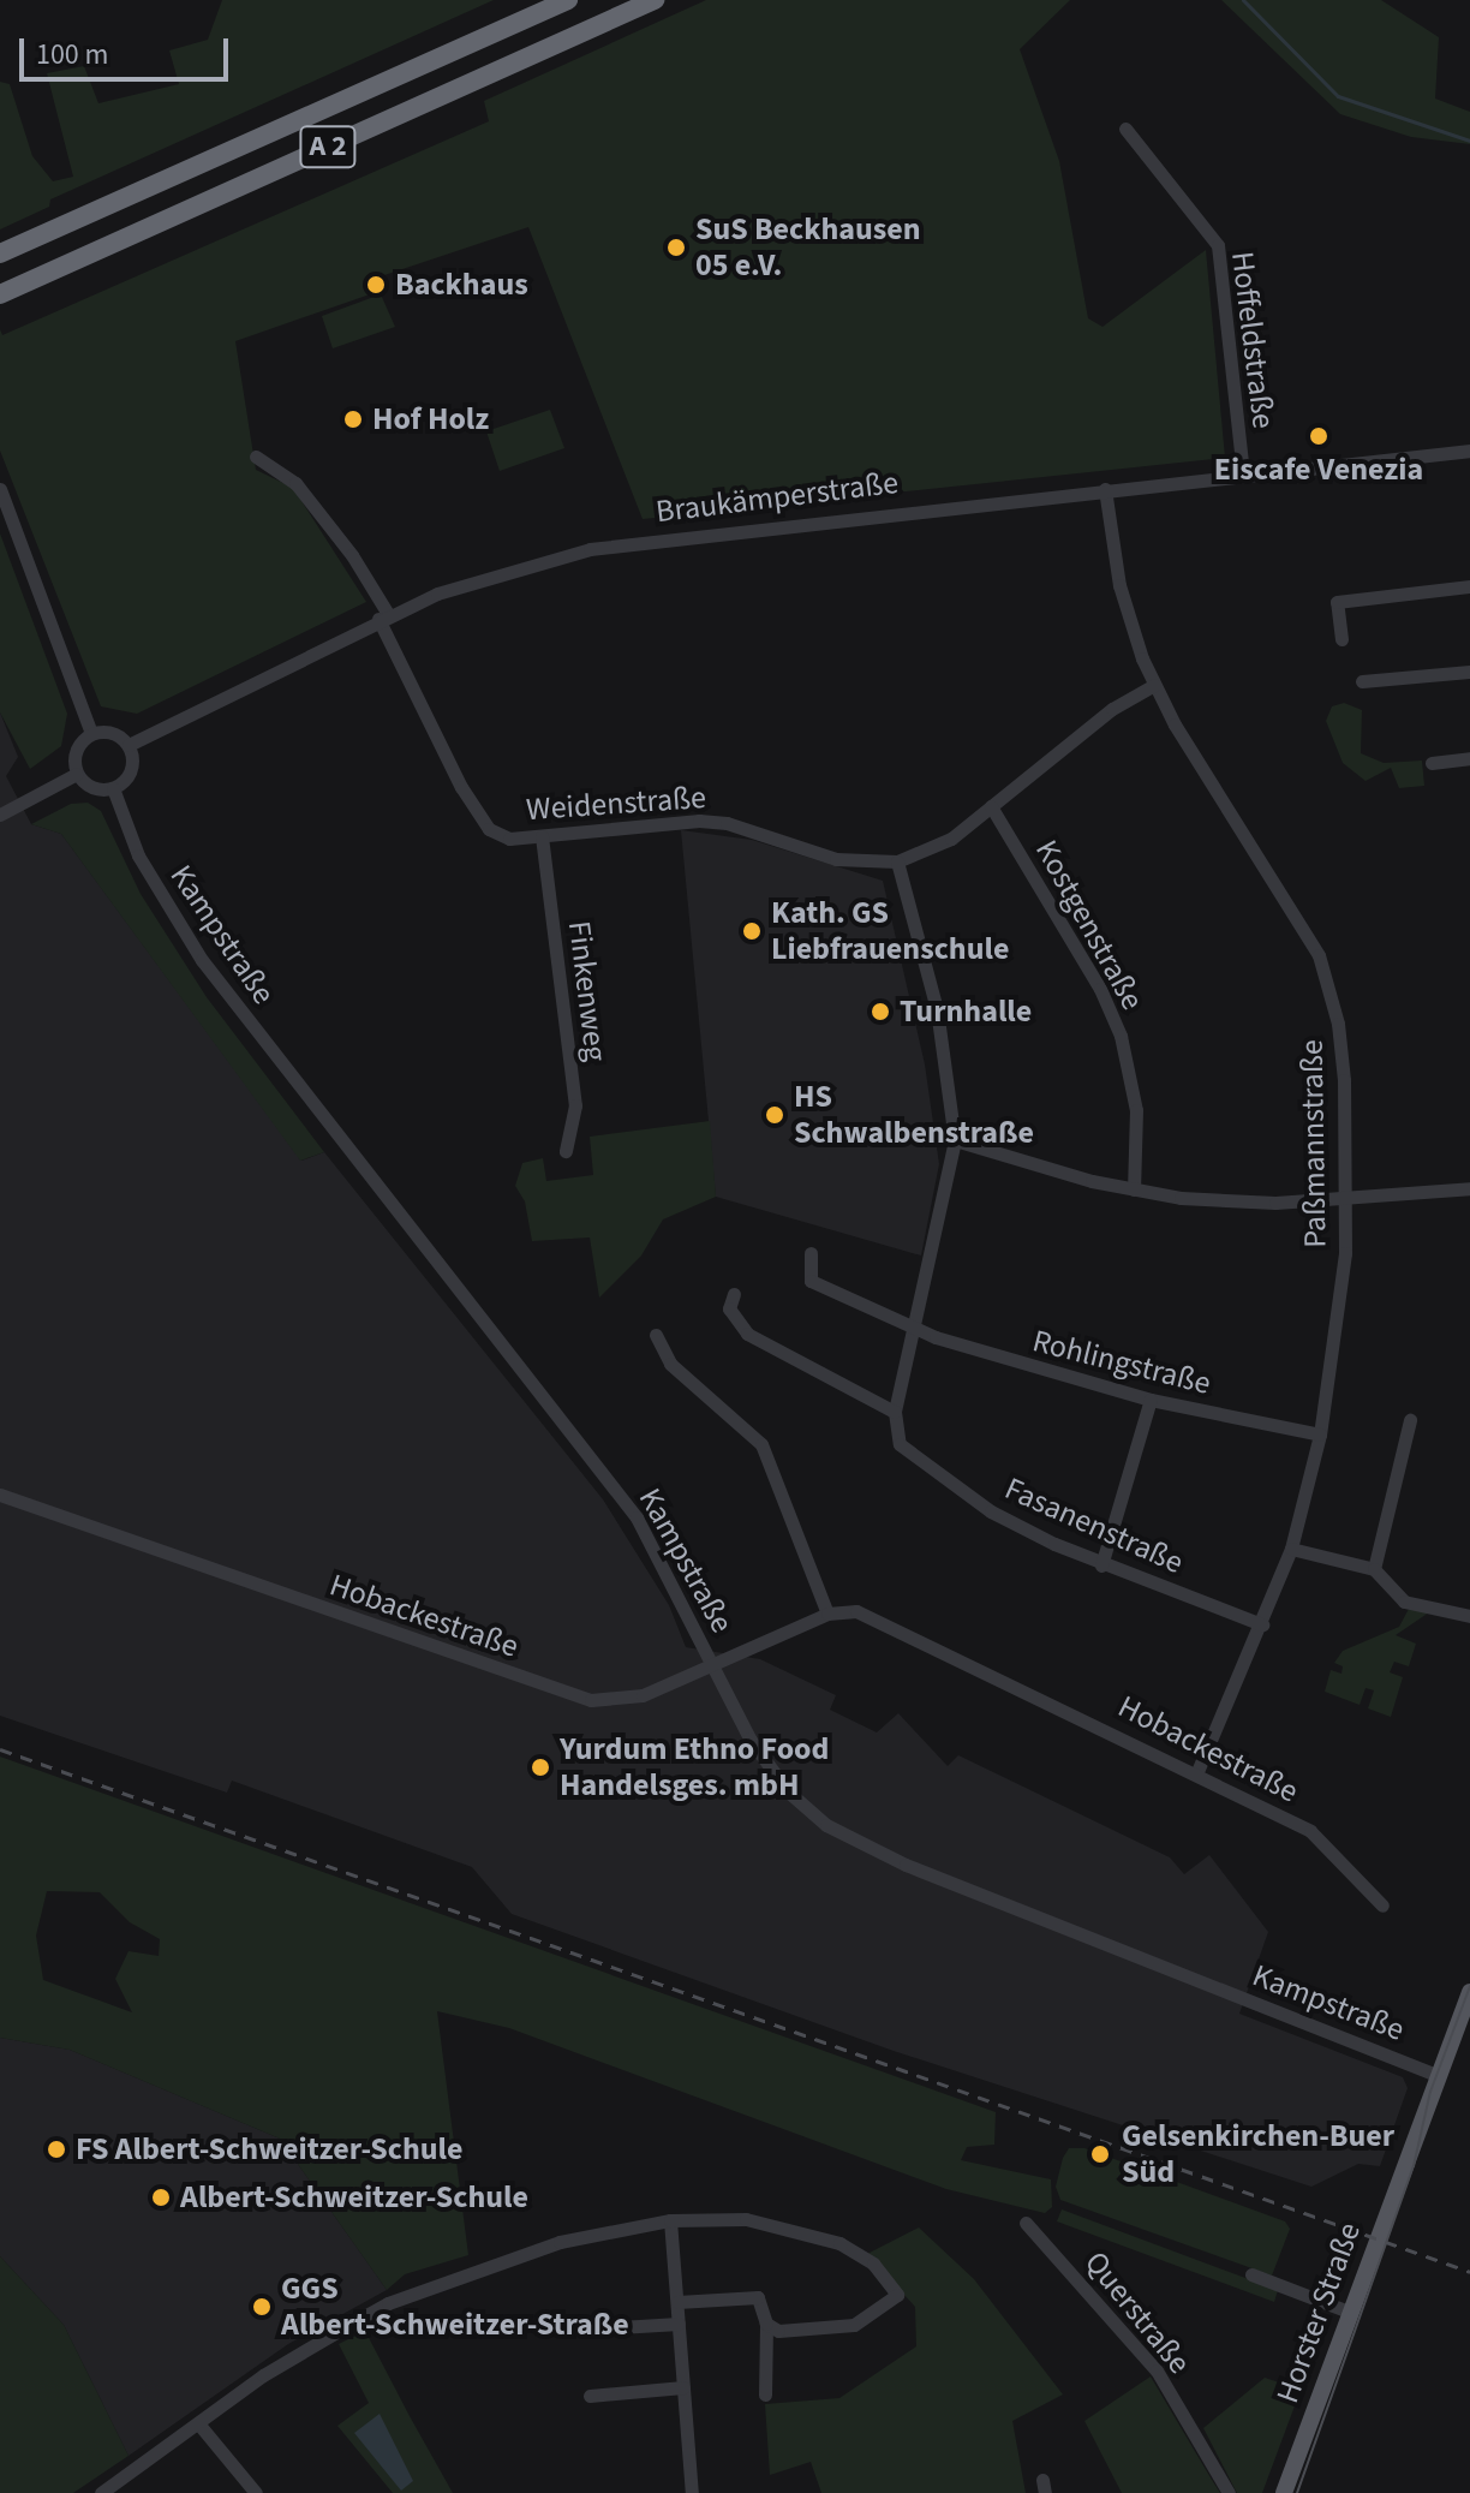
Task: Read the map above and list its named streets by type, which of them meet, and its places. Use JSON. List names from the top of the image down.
{
  "streets": {
    "highway": ["A 2"],
    "main road": ["Horster Straße"],
    "street": [
      "Hoffeldstraße",
      "Braukämperstraße",
      "Weidenstraße",
      "Kostgenstraße",
      "Kampstraße",
      "Finkenweg",
      "Paßmannstraße",
      "Rohlingstraße",
      "Fasanenstraße",
      "Hobackestraße",
      "Querstraße"
    ]
  },
  "crossings": [
    ["Hoffeldstraße", "Braukämperstraße"],
    ["Braukämperstraße", "Weidenstraße"],
    ["Braukämperstraße", "Kampstraße"],
    ["Braukämperstraße", "Paßmannstraße"],
    ["Weidenstraße", "Kostgenstraße"],
    ["Weidenstraße", "Finkenweg"],
    ["Weidenstraße", "Paßmannstraße"],
    ["Kampstraße", "Hobackestraße"],
    ["Kampstraße", "Horster Straße"],
    ["Paßmannstraße", "Rohlingstraße"],
    ["Paßmannstraße", "Fasanenstraße"],
    ["Paßmannstraße", "Hobackestraße"]
  ],
  "places": [
    "SuS Beckhausen 05 e.V.",
    "Backhaus",
    "Hof Holz",
    "Eiscafe Venezia",
    "Kath. GS Liebfrauenschule",
    "Turnhalle",
    "HS Schwalbenstraße",
    "Yurdum Ethno Food Handelsges. mbH",
    "FS Albert-Schweitzer-Schule",
    "Gelsenkirchen-Buer Süd",
    "Albert-Schweitzer-Schule",
    "GGS Albert-Schweitzer-Straße"
  ],
  "scale_bar": "100 m"
}
